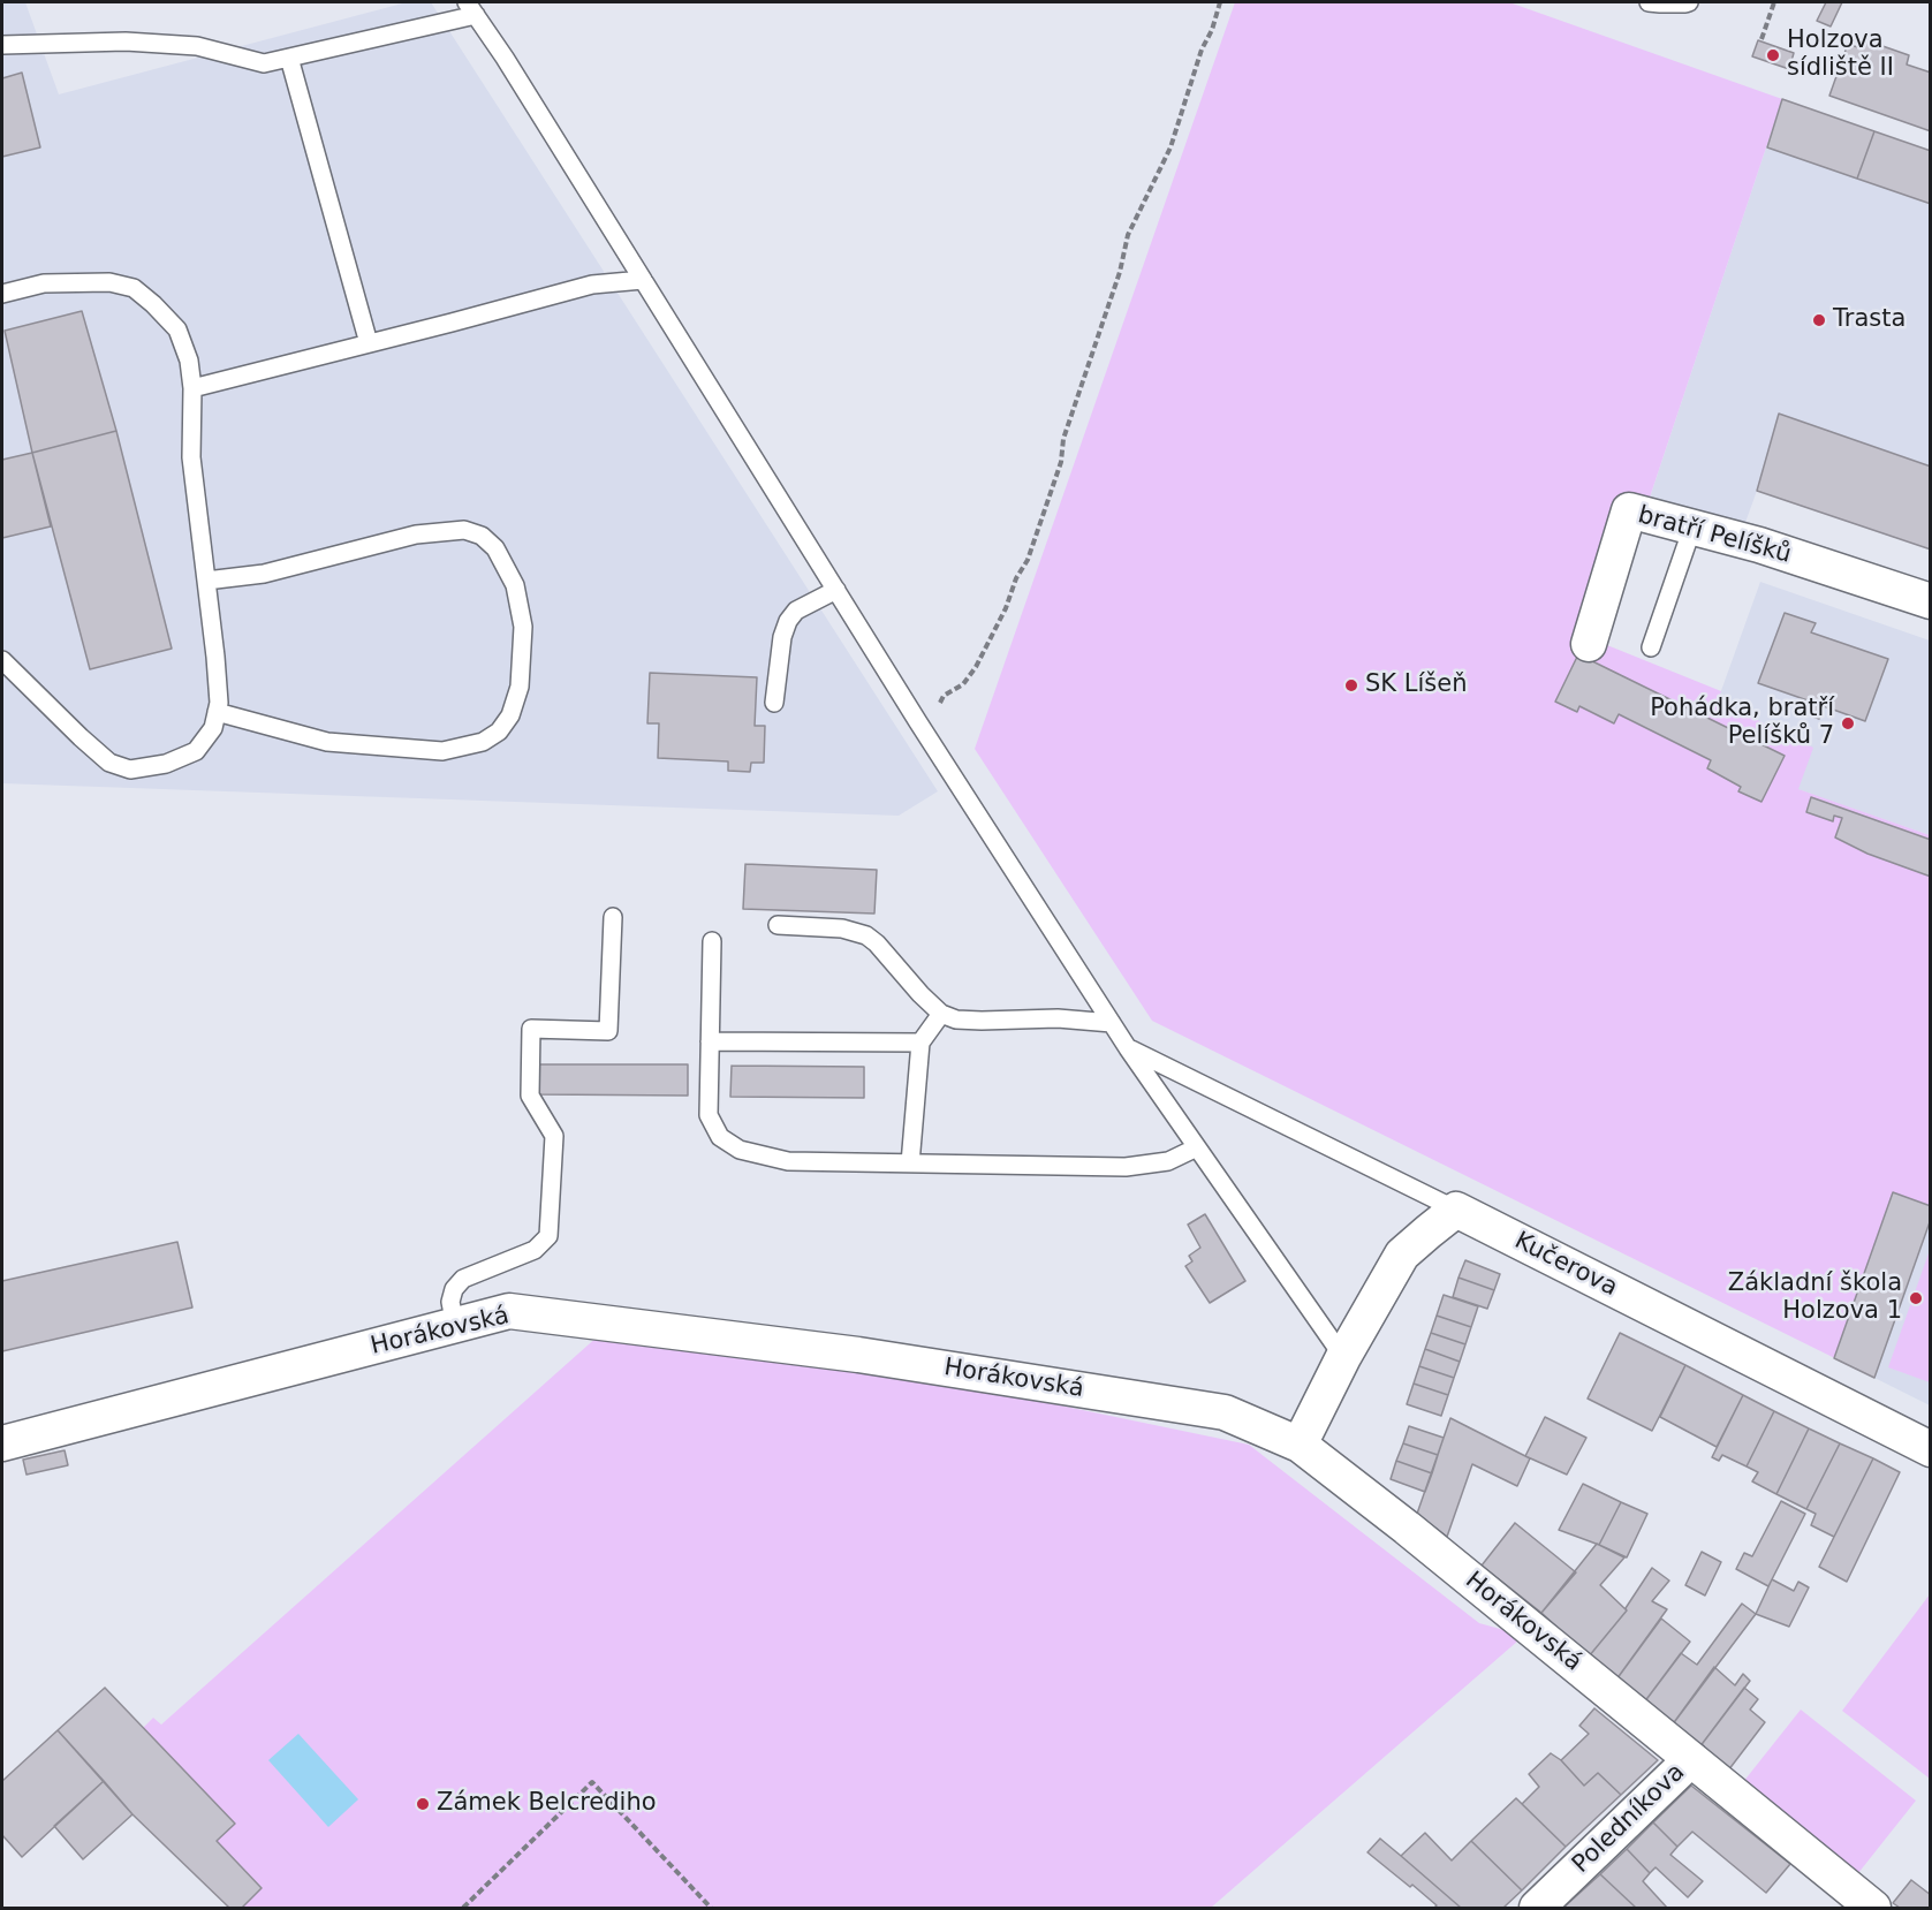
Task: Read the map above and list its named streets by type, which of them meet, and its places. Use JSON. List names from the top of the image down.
{
  "streets": {
    "street": [
      "bratří Pelíšků",
      "Kučerova",
      "Horákovská",
      "Poledníkova"
    ]
  },
  "crossings": [
    ["Horákovská", "Poledníkova"]
  ],
  "places": [
    "Holzova sídliště II",
    "Trasta",
    "SK Líšeň",
    "Pohádka, bratří Pelíšků 7",
    "Základní škola Holzova 1",
    "Zámek Belcrediho"
  ]
}
